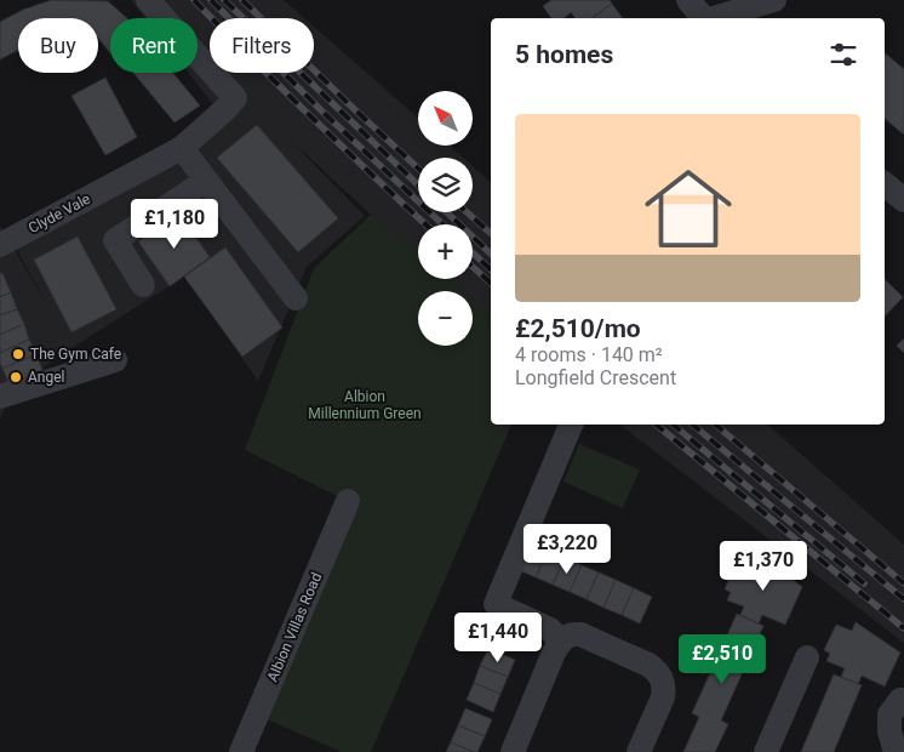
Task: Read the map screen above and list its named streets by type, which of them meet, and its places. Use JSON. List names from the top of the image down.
{
  "streets": {
    "street": ["Clyde Vale", "Albion Villas Road"]
  },
  "parks": ["Albion Millennium Green"],
  "places": ["The Gym Cafe", "Angel"],
  "north": "top left",
  "page": {
    "chip": ["Buy", "Rent", "Filters"],
    "heading": "5 homes",
    "map_buttons": ["+", "−"],
    "list": [
      {
        "name": "£2,510/mo",
        "note": "4 rooms · 140 m² · Longfield Crescent"
      }
    ],
    "price": [
      "£1,180",
      "£3,220",
      "£1,370",
      "£1,440",
      "£2,510"
    ]
  }
}
